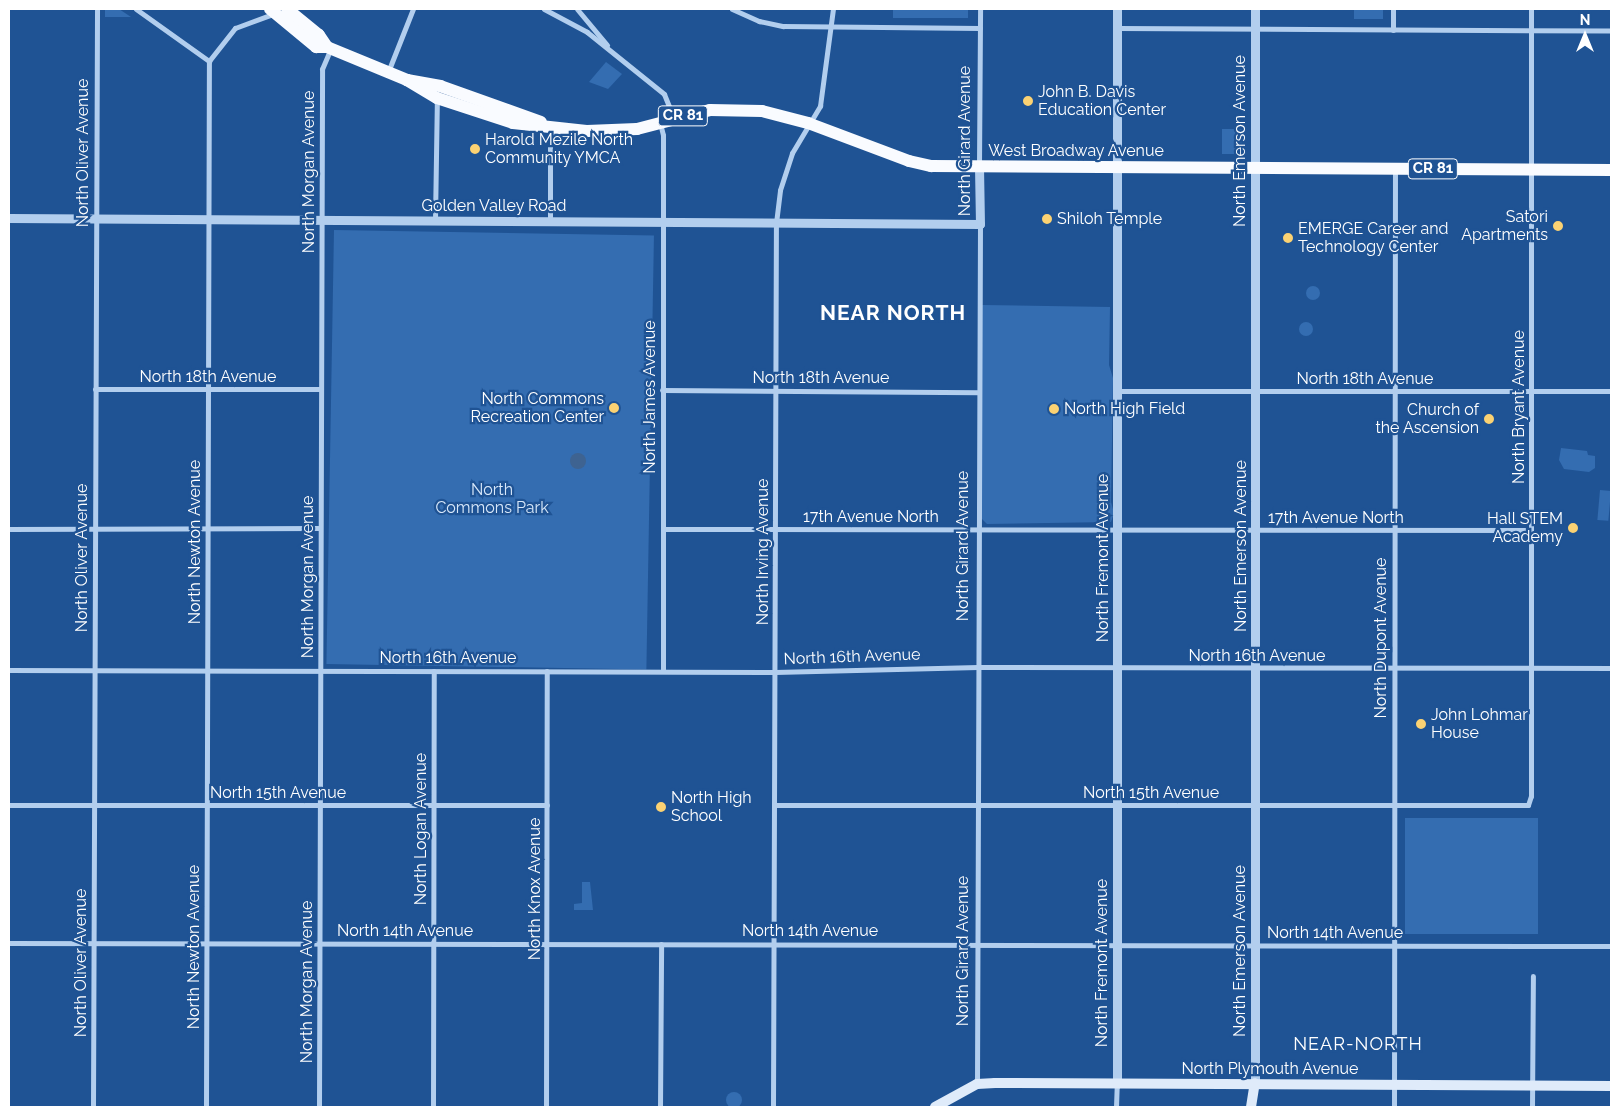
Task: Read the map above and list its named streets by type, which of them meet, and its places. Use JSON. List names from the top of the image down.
{
  "streets": {
    "main road": ["CR 81", "West Broadway Avenue", "North Plymouth Avenue"],
    "street": [
      "North Girard Avenue",
      "North Emerson Avenue",
      "North Oliver Avenue",
      "North Morgan Avenue",
      "Golden Valley Road",
      "North 18th Avenue",
      "North James Avenue",
      "North Bryant Avenue",
      "17th Avenue North",
      "North Newton Avenue",
      "North Irving Avenue",
      "North Fremont Avenue",
      "North Dupont Avenue",
      "North 16th Avenue",
      "North 15th Avenue",
      "North Logan Avenue",
      "North Knox Avenue",
      "North 14th Avenue"
    ]
  },
  "crossings": [
    ["North Girard Avenue", "West Broadway Avenue"],
    ["North Girard Avenue", "Golden Valley Road"],
    ["North Girard Avenue", "North 18th Avenue"],
    ["North Girard Avenue", "17th Avenue North"],
    ["North Girard Avenue", "North 16th Avenue"],
    ["North Girard Avenue", "North 15th Avenue"],
    ["North Girard Avenue", "North 14th Avenue"],
    ["North Girard Avenue", "North Plymouth Avenue"],
    ["North Emerson Avenue", "West Broadway Avenue"],
    ["North Emerson Avenue", "North 18th Avenue"],
    ["North Emerson Avenue", "17th Avenue North"],
    ["North Emerson Avenue", "North 16th Avenue"],
    ["North Emerson Avenue", "North 15th Avenue"],
    ["North Emerson Avenue", "North 14th Avenue"],
    ["North Emerson Avenue", "North Plymouth Avenue"],
    ["West Broadway Avenue", "North Morgan Avenue"],
    ["West Broadway Avenue", "North James Avenue"],
    ["West Broadway Avenue", "North Bryant Avenue"],
    ["West Broadway Avenue", "North Irving Avenue"],
    ["West Broadway Avenue", "North Fremont Avenue"],
    ["West Broadway Avenue", "North Dupont Avenue"],
    ["North Oliver Avenue", "Golden Valley Road"],
    ["North Oliver Avenue", "North 18th Avenue"],
    ["North Oliver Avenue", "North 16th Avenue"],
    ["North Oliver Avenue", "North 15th Avenue"],
    ["North Oliver Avenue", "North 14th Avenue"],
    ["North Morgan Avenue", "Golden Valley Road"],
    ["North Morgan Avenue", "North 18th Avenue"],
    ["North Morgan Avenue", "North 16th Avenue"],
    ["North Morgan Avenue", "North 15th Avenue"],
    ["North Morgan Avenue", "North 14th Avenue"],
    ["Golden Valley Road", "North James Avenue"],
    ["Golden Valley Road", "North Newton Avenue"],
    ["Golden Valley Road", "North Irving Avenue"],
    ["North 18th Avenue", "North James Avenue"],
    ["North 18th Avenue", "North Bryant Avenue"],
    ["North 18th Avenue", "North Newton Avenue"],
    ["North 18th Avenue", "North Irving Avenue"],
    ["North 18th Avenue", "North Fremont Avenue"],
    ["North 18th Avenue", "North Dupont Avenue"],
    ["North James Avenue", "17th Avenue North"],
    ["North James Avenue", "North 16th Avenue"],
    ["North Bryant Avenue", "17th Avenue North"],
    ["North Bryant Avenue", "North 16th Avenue"],
    ["North Bryant Avenue", "North 15th Avenue"],
    ["17th Avenue North", "North Irving Avenue"],
    ["17th Avenue North", "North Fremont Avenue"],
    ["17th Avenue North", "North Dupont Avenue"],
    ["North Newton Avenue", "North 16th Avenue"],
    ["North Newton Avenue", "North 15th Avenue"],
    ["North Newton Avenue", "North 14th Avenue"],
    ["North Irving Avenue", "North 16th Avenue"],
    ["North Irving Avenue", "North 15th Avenue"],
    ["North Irving Avenue", "North 14th Avenue"],
    ["North Fremont Avenue", "North 16th Avenue"],
    ["North Fremont Avenue", "North 15th Avenue"],
    ["North Fremont Avenue", "North 14th Avenue"],
    ["North Fremont Avenue", "North Plymouth Avenue"],
    ["North Dupont Avenue", "North 16th Avenue"],
    ["North Dupont Avenue", "North 15th Avenue"],
    ["North Dupont Avenue", "North 14th Avenue"],
    ["North Dupont Avenue", "North Plymouth Avenue"],
    ["North 16th Avenue", "North Logan Avenue"],
    ["North 16th Avenue", "North Knox Avenue"],
    ["North 15th Avenue", "North Logan Avenue"],
    ["North 15th Avenue", "North Knox Avenue"],
    ["North Logan Avenue", "North 14th Avenue"],
    ["North Knox Avenue", "North 14th Avenue"]
  ],
  "districts": ["NEAR NORTH", "NEAR-NORTH"],
  "parks": ["North Commons Park"],
  "places": [
    "John B. Davis Education Center",
    "Harold Mezile North Community YMCA",
    "Shiloh Temple",
    "Satori Apartments",
    "EMERGE Career and Technology Center",
    "North Commons Recreation Center",
    "North High Field",
    "Church of the Ascension",
    "Hall STEM Academy",
    "John Lohmar House",
    "North High School"
  ],
  "north": "top"
}
